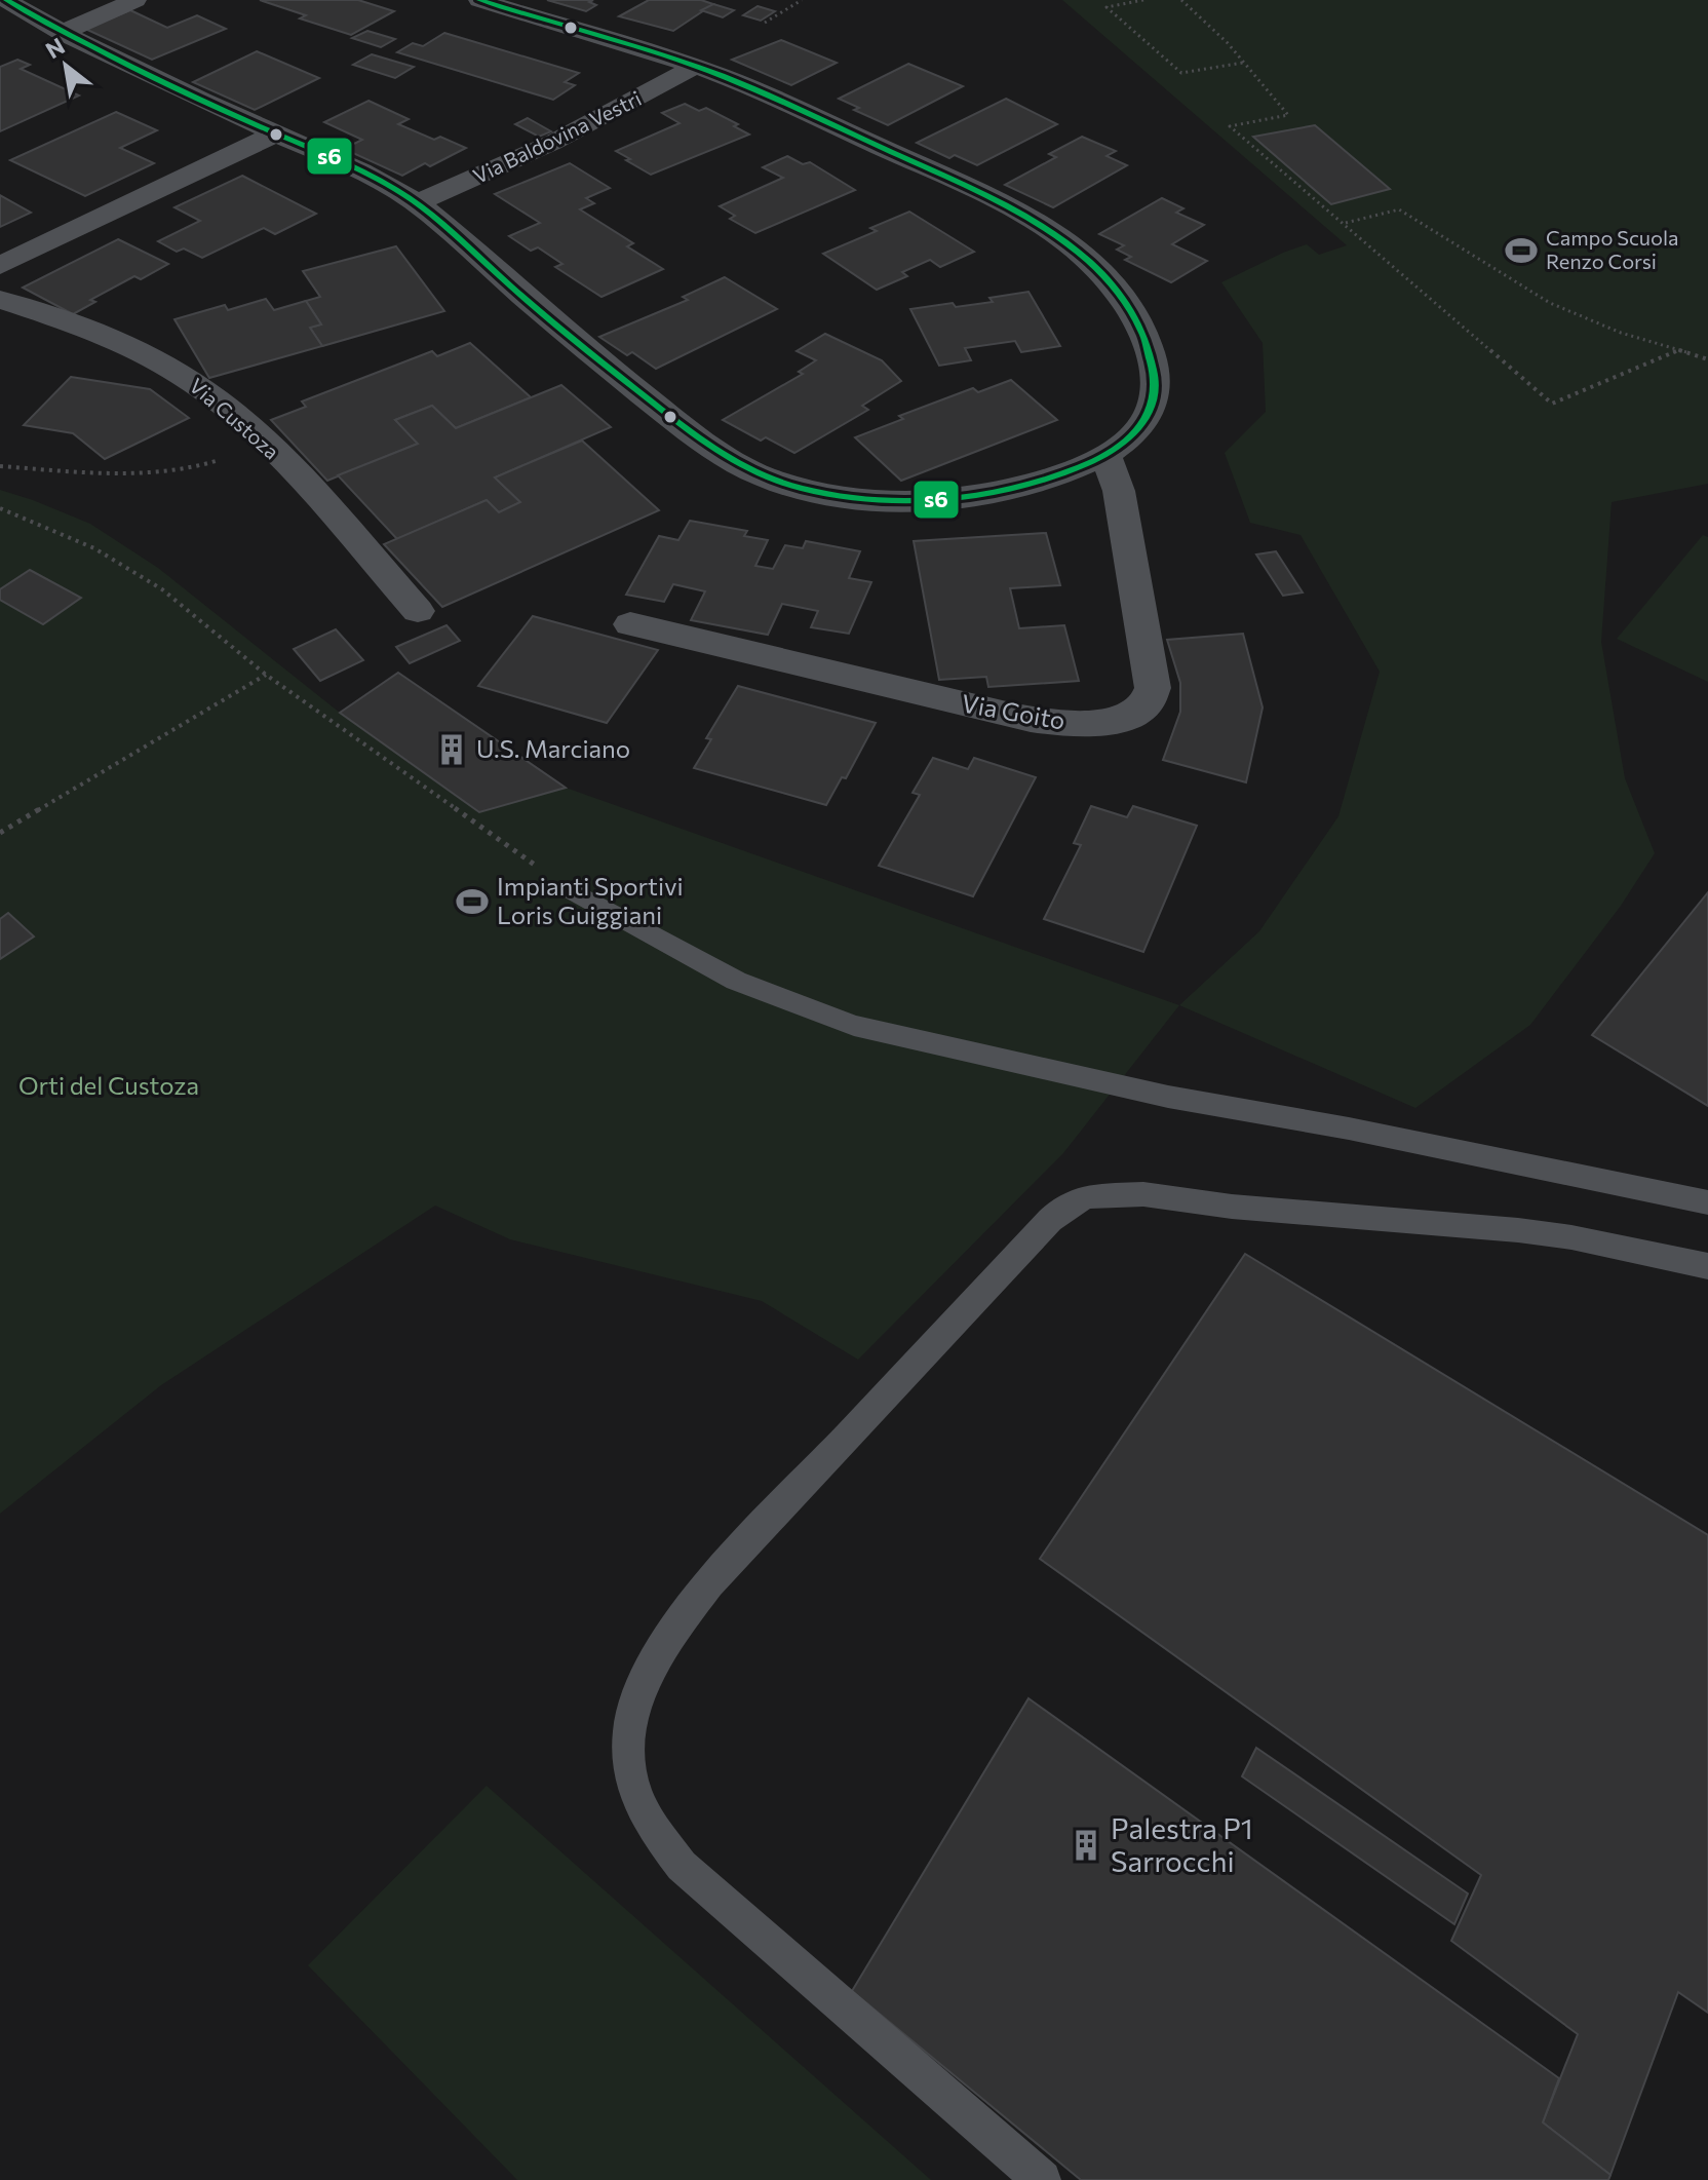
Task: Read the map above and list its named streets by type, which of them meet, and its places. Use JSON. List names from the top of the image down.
{
  "streets": {
    "street": ["Via Baldovina Vestri", "Via Custoza", "Via Goito"]
  },
  "parks": ["Orti del Custoza"],
  "places": {
    "sports": ["Campo Scuola Renzo Corsi", "Impianti Sportivi Loris Guiggiani"],
    "building": ["U.S. Marciano", "Palestra P1 Sarrocchi"]
  },
  "lines": ["transit line s6"],
  "north": "top left"
}
